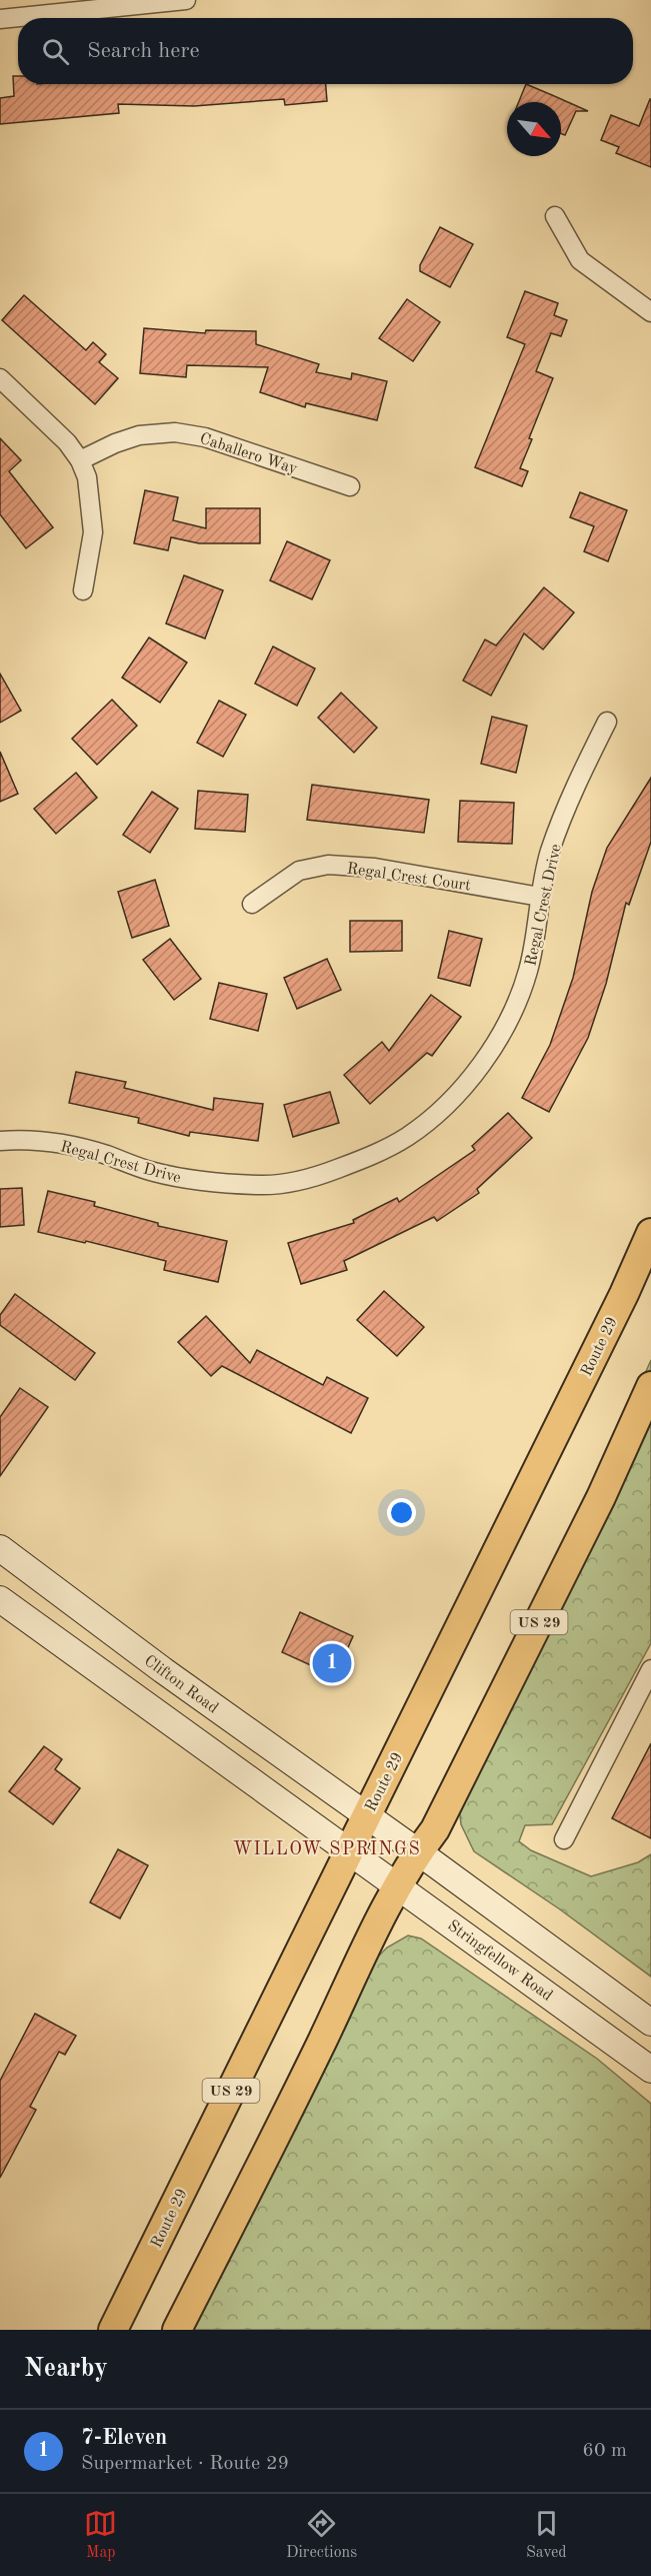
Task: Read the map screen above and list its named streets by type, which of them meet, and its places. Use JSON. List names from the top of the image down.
{
  "streets": {
    "main road": [
      "Route 29",
      "US 29",
      "Clifton Road",
      "Stringfellow Road"
    ],
    "street": ["Caballero Way", "Regal Crest Court", "Regal Crest Drive"]
  },
  "crossings": [
    ["Regal Crest Court", "Regal Crest Drive"],
    ["Route 29", "Clifton Road"],
    ["Route 29", "Stringfellow Road"],
    ["US 29", "Stringfellow Road"]
  ],
  "districts": ["WILLOW SPRINGS"],
  "north": "bottom right",
  "page": {
    "search": "Search here",
    "pins": "1",
    "heading": "Nearby",
    "list": [
      {
        "mark": "1",
        "name": "7-Eleven",
        "note": "Supermarket · Route 29",
        "value": "60 m"
      }
    ],
    "nav": ["Map", "Directions", "Saved"]
  }
}
